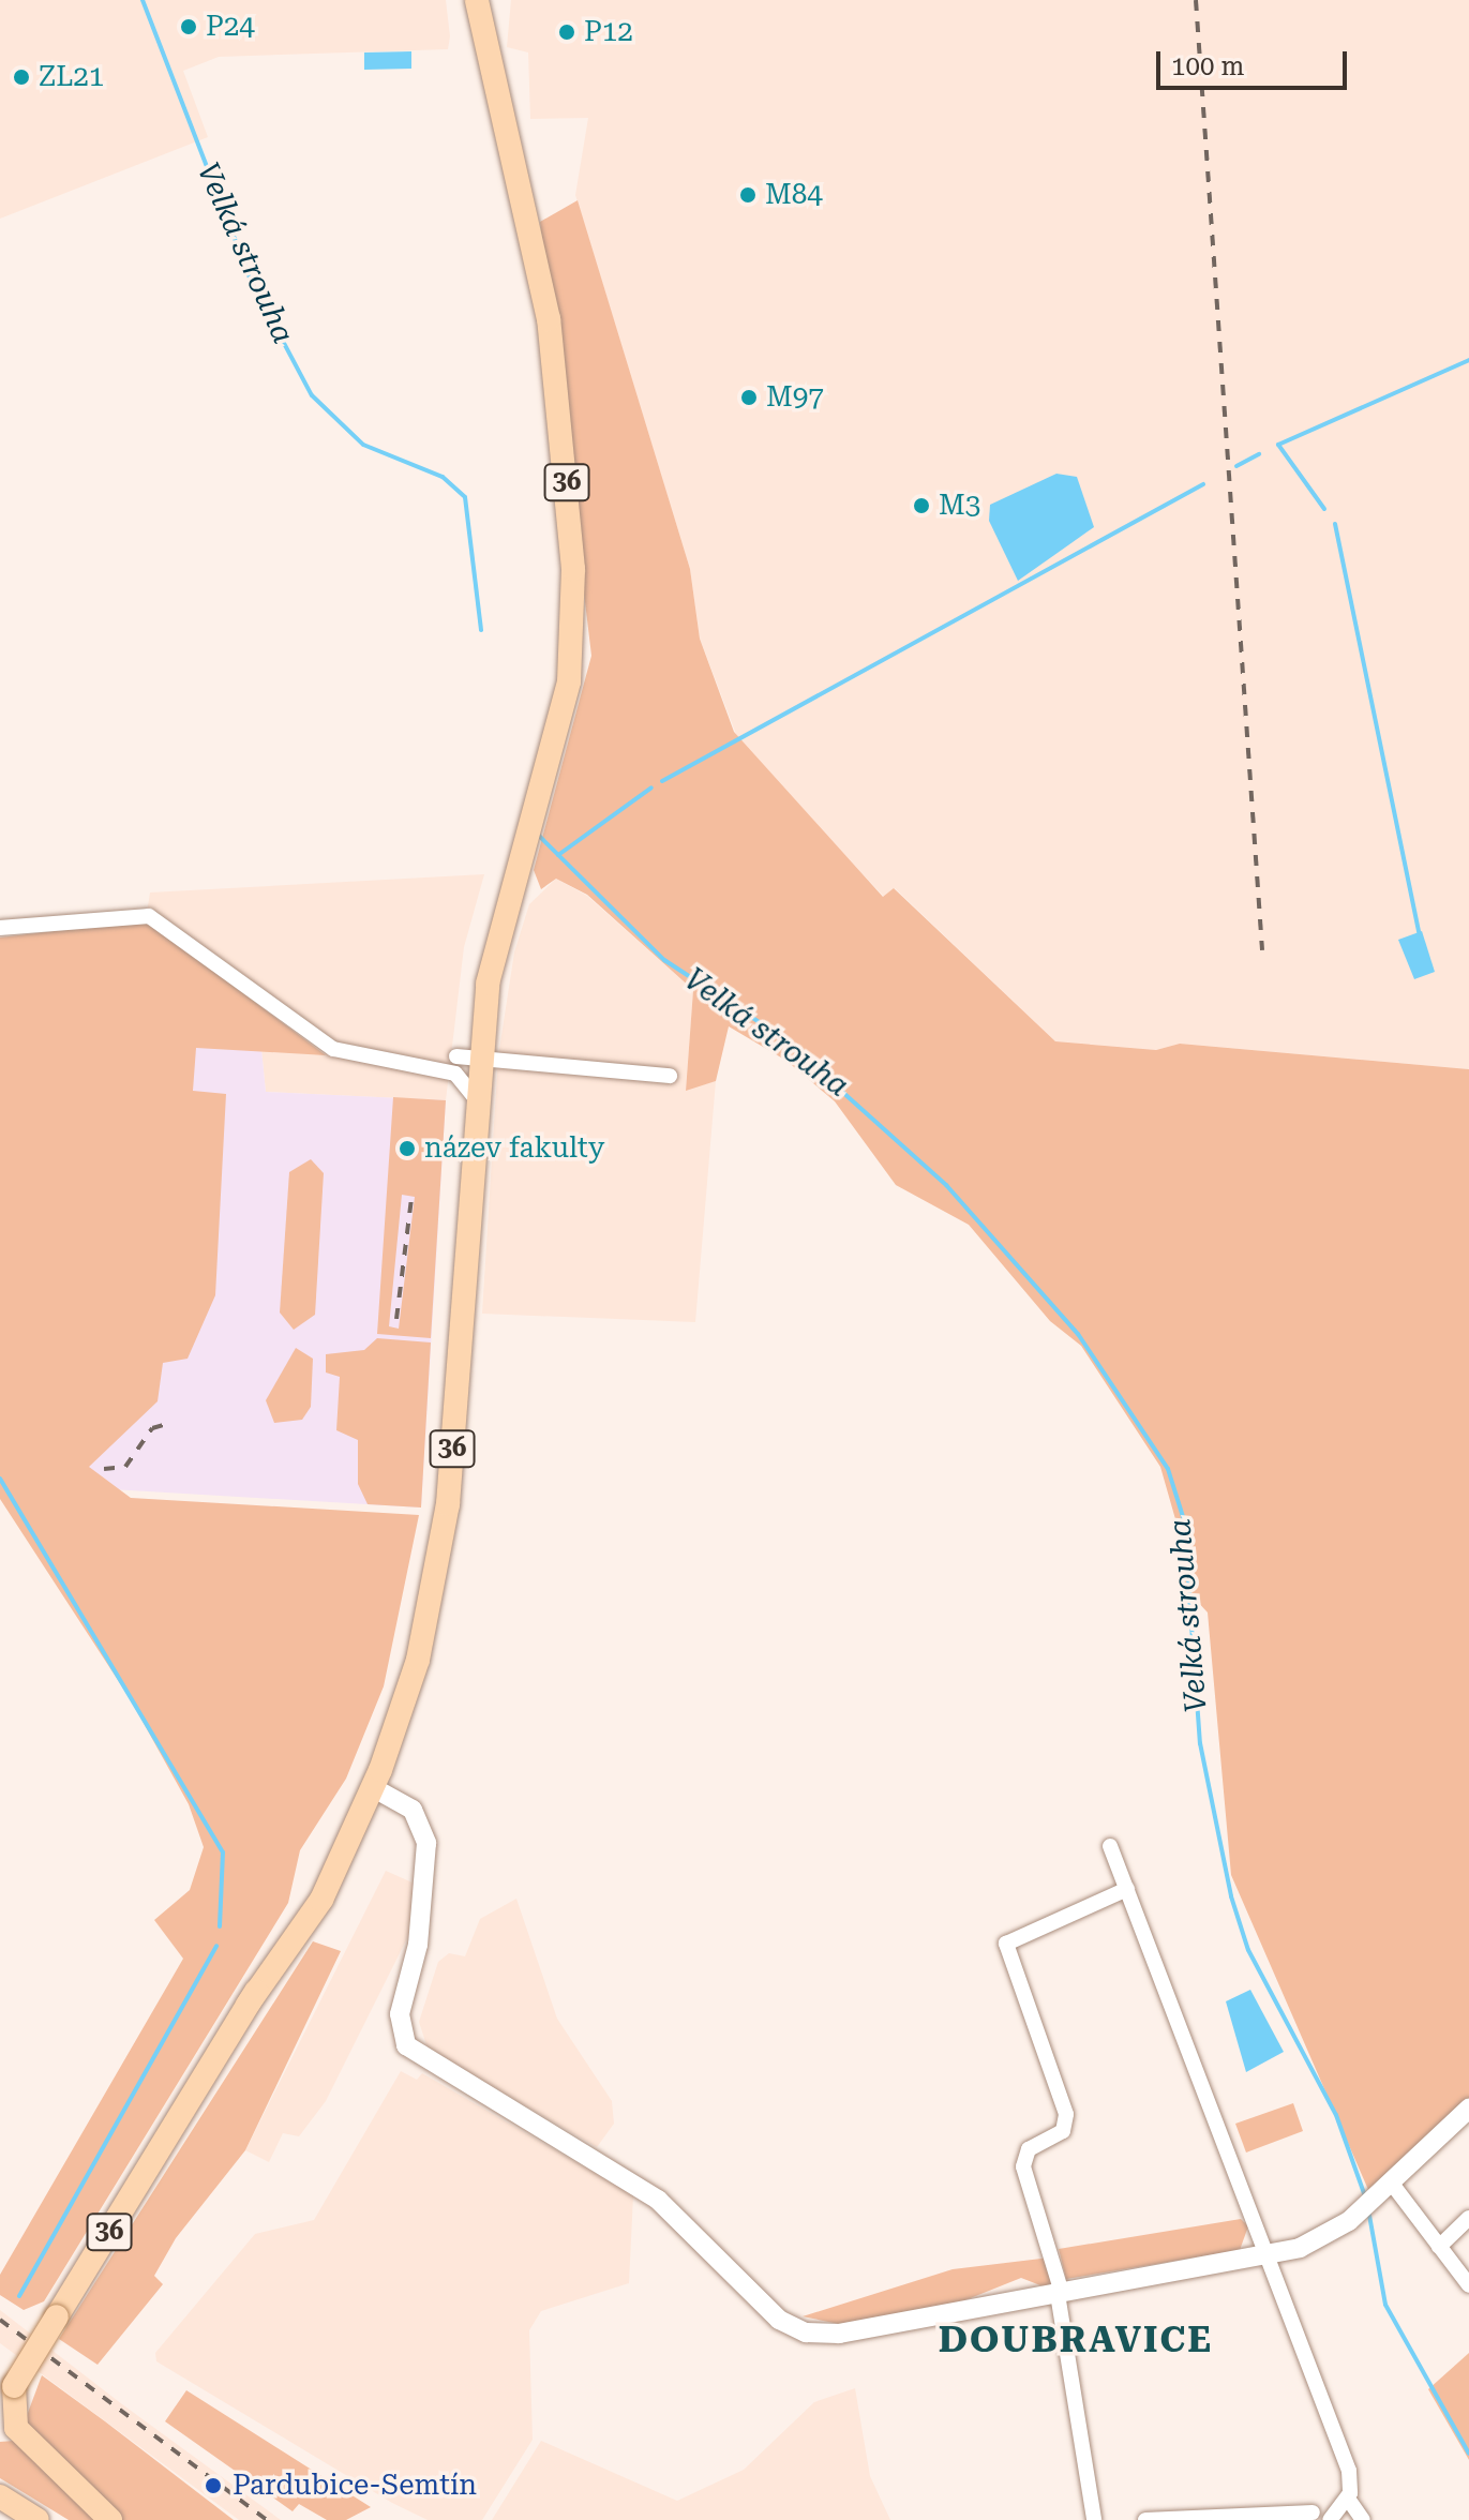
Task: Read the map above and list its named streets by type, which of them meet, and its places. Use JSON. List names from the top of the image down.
{
  "streets": {
    "main road": ["36"]
  },
  "districts": ["DOUBRAVICE"],
  "water": ["Velká strouha"],
  "places": [
    "P24",
    "P12",
    "ZL21",
    "M84",
    "M97",
    "M3",
    "název fakulty",
    "Pardubice-Semtín"
  ],
  "scale_bar": "100 m"
}
